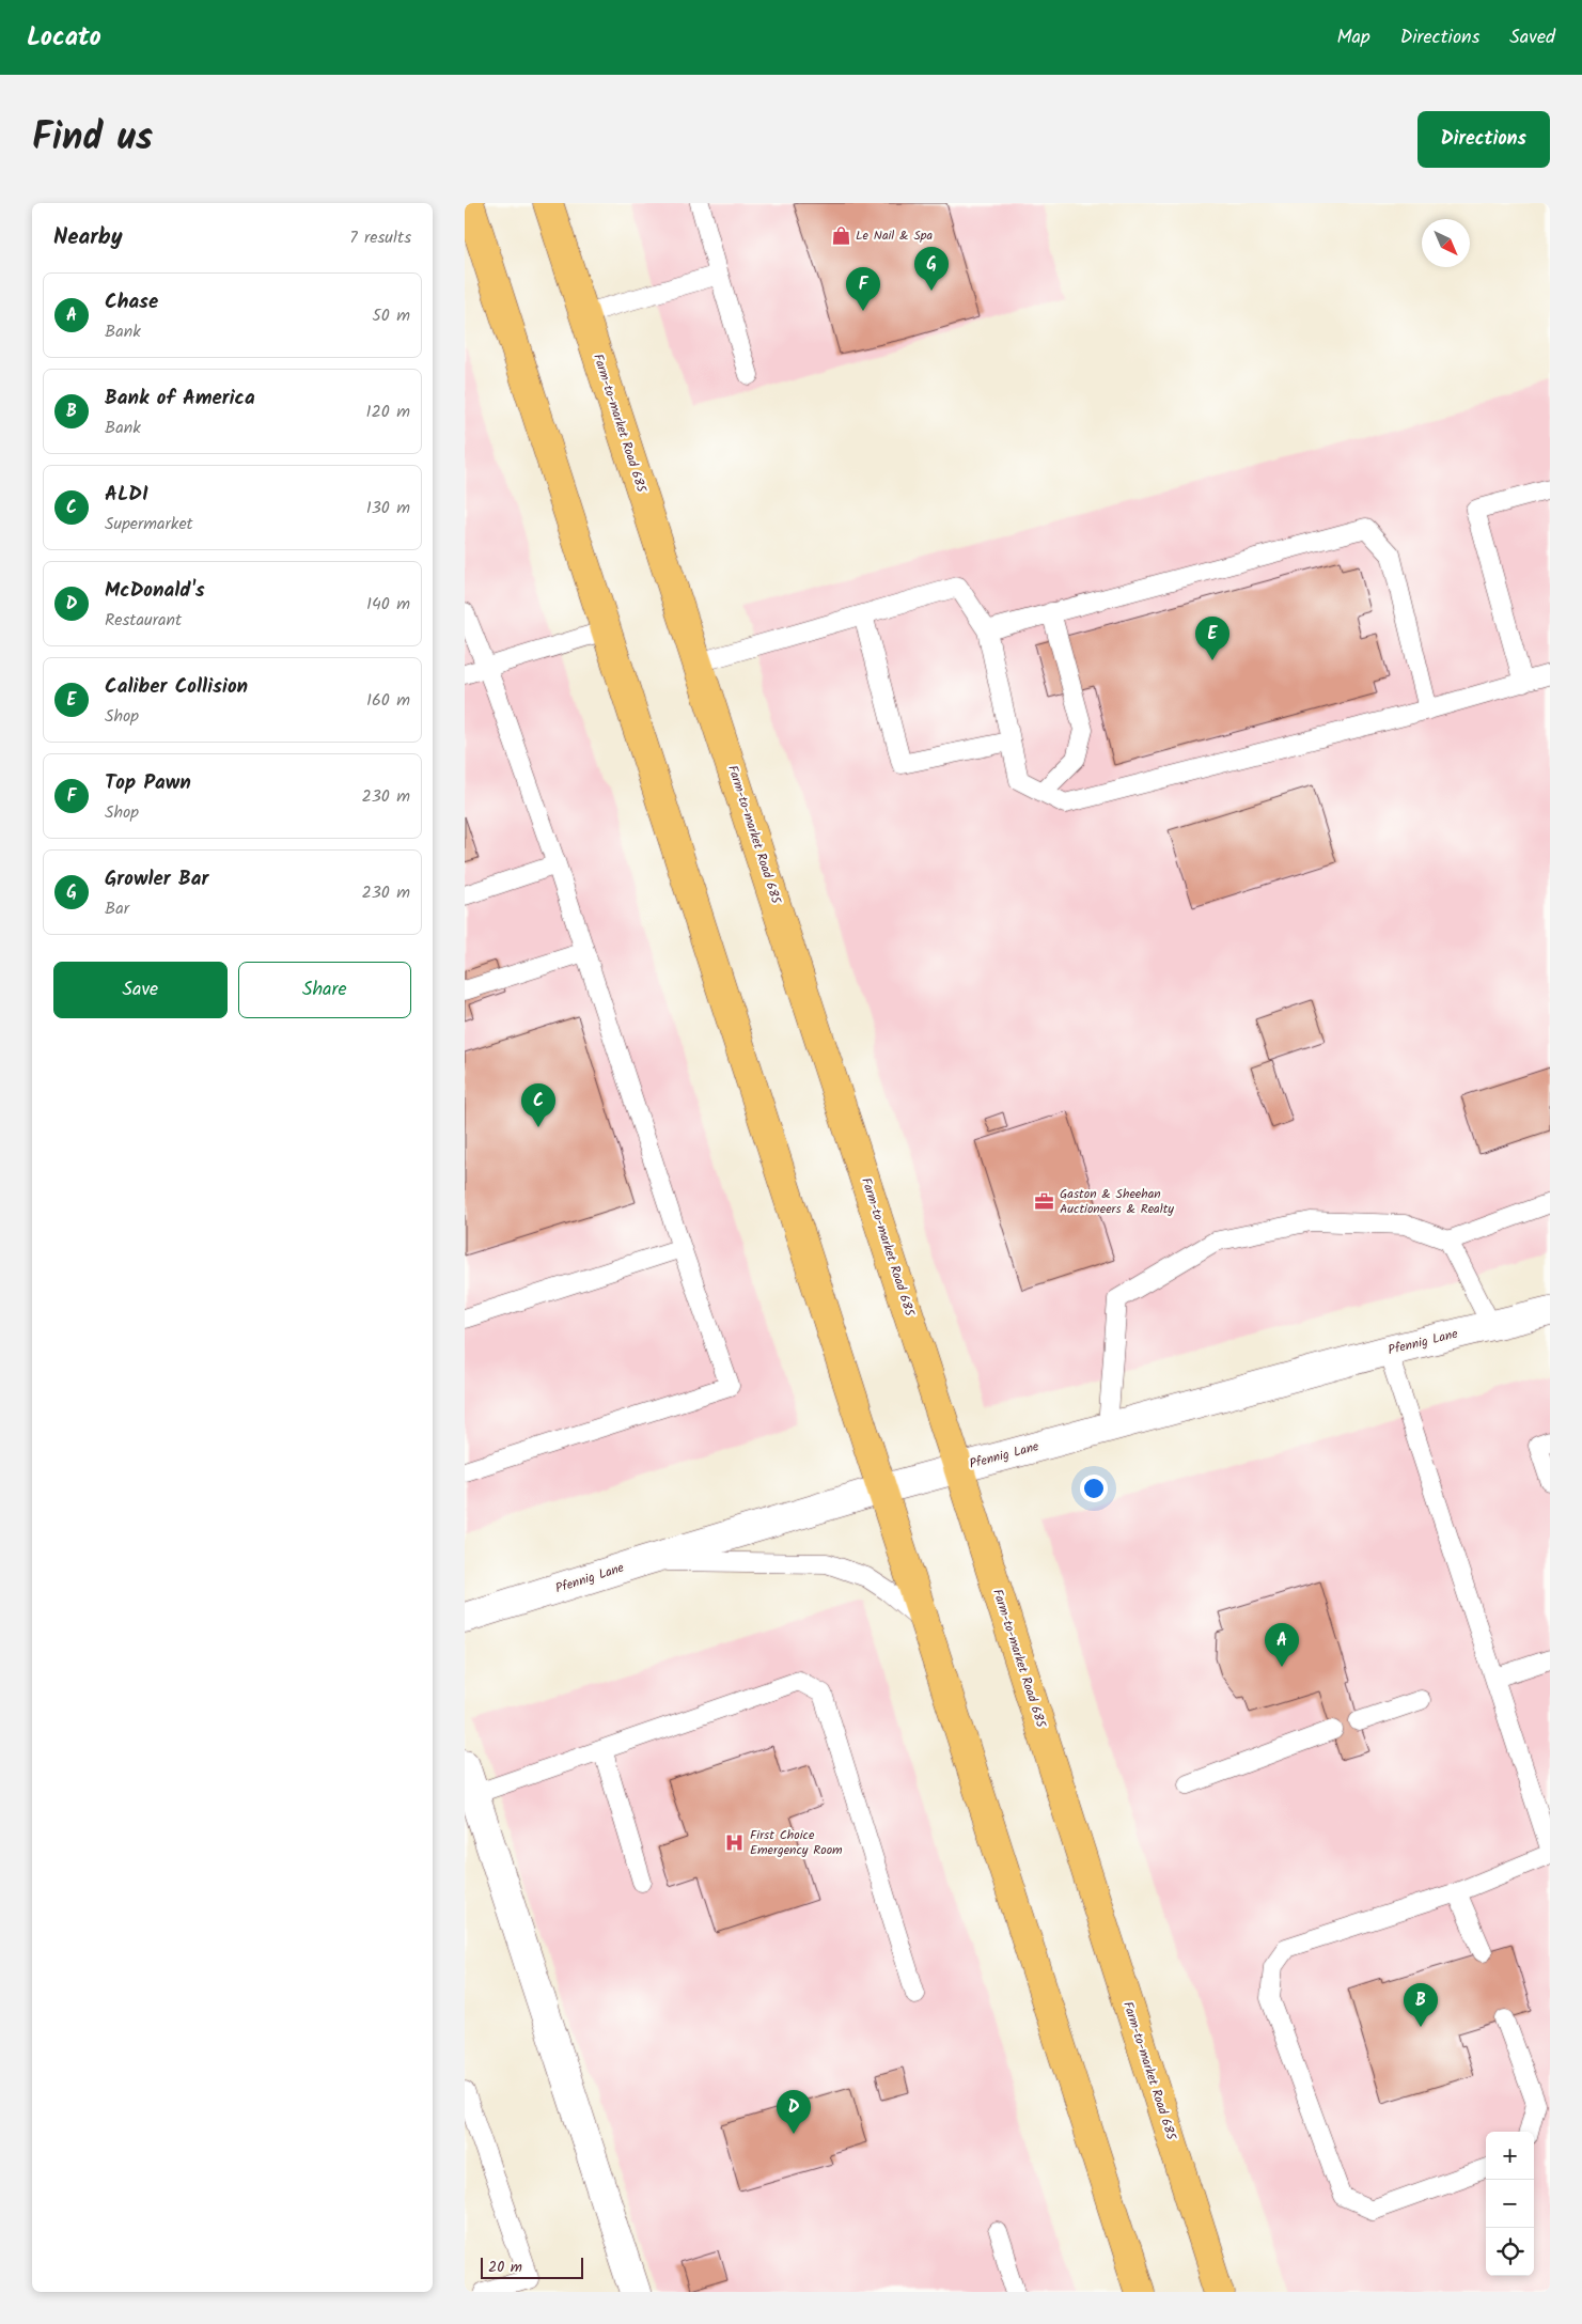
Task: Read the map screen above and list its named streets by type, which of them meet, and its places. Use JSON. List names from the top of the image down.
{
  "streets": {
    "main road": ["Farm-to-market Road 685"],
    "street": ["Pfennig Lane"]
  },
  "crossings": [
    ["Farm-to-market Road 685", "Pfennig Lane"]
  ],
  "places": {
    "shop": ["Le Nail & Spa"],
    "office": ["Gaston & Sheehan Auctioneers & Realty"],
    "hospital": ["First Choice Emergency Room"]
  },
  "scale_bar": "20 m",
  "north": "bottom right",
  "page": {
    "header": "Locato",
    "nav": ["Map", "Directions", "Saved"],
    "title": "Find us",
    "buttons": [
      "Directions",
      ["Save", "Share"]
    ],
    "heading": ["Nearby", "7 results"],
    "pins": [
      "G",
      "F",
      "E",
      "C",
      "A",
      "B",
      "D"
    ],
    "list": [
      {
        "mark": "A",
        "name": "Chase",
        "note": "Bank",
        "value": "50 m"
      },
      {
        "mark": "B",
        "name": "Bank of America",
        "note": "Bank",
        "value": "120 m"
      },
      {
        "mark": "C",
        "name": "ALDI",
        "note": "Supermarket",
        "value": "130 m"
      },
      {
        "mark": "D",
        "name": "McDonald's",
        "note": "Restaurant",
        "value": "140 m"
      },
      {
        "mark": "E",
        "name": "Caliber Collision",
        "note": "Shop",
        "value": "160 m"
      },
      {
        "mark": "F",
        "name": "Top Pawn",
        "note": "Shop",
        "value": "230 m"
      },
      {
        "mark": "G",
        "name": "Growler Bar",
        "note": "Bar",
        "value": "230 m"
      }
    ],
    "map_buttons": ["+", "−"],
    "scale": "20 m"
  }
}
